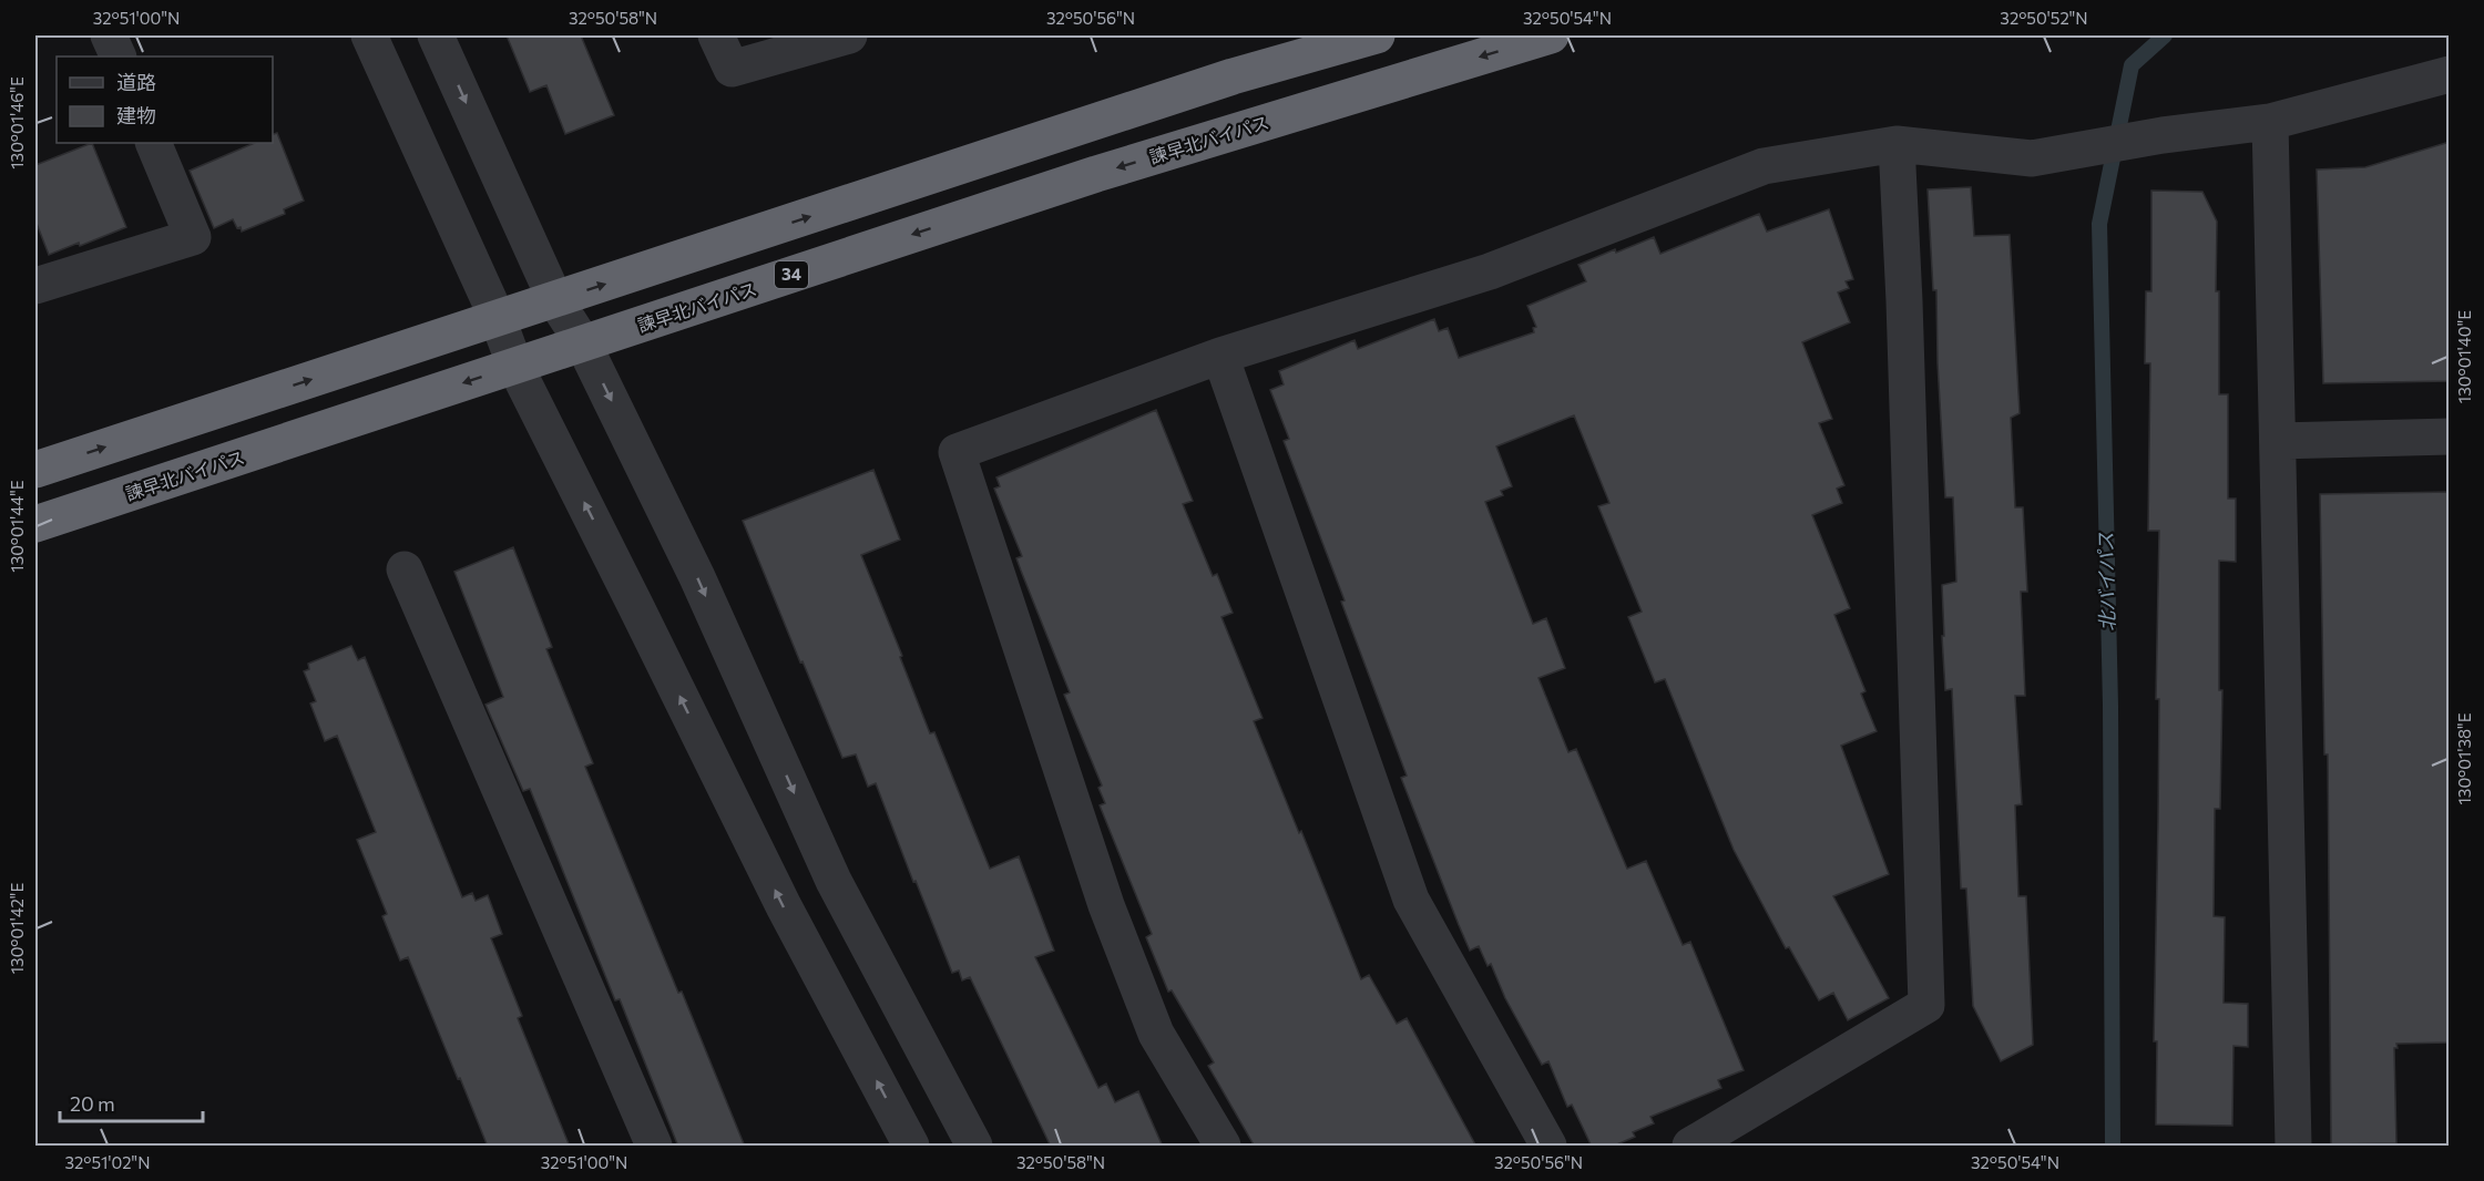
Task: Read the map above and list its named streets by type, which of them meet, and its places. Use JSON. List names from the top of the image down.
{
  "streets": {
    "highway": ["諫早北バイパス", "34"]
  },
  "water": ["北バイパス"],
  "legend": ["道路", "建物"],
  "scale_bar": "20 m",
  "coordinates": [
    "32°51'00\"N",
    "32°50'58\"N",
    "32°50'56\"N",
    "32°50'54\"N",
    "32°50'52\"N",
    "130°01'46\"E",
    "130°01'40\"E",
    "130°01'44\"E",
    "130°01'38\"E",
    "130°01'42\"E",
    "32°51'02\"N"
  ]
}
